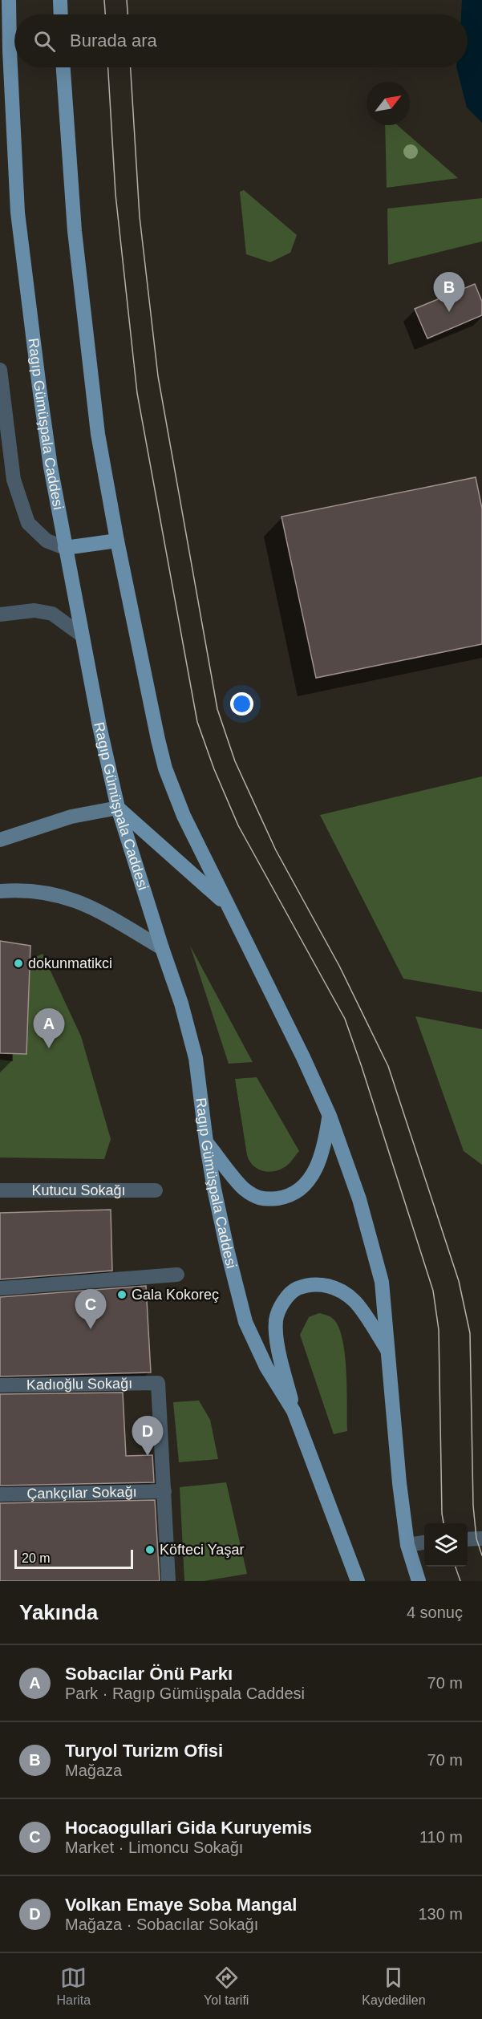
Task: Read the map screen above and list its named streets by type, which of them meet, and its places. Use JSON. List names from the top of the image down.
{
  "streets": {
    "main road": ["Ragıp Gümüşpala Caddesi"],
    "street": ["Kutucu Sokağı", "Kadıoğlu Sokağı", "Çankçılar Sokağı"]
  },
  "crossings": [
    ["Kadıoğlu Sokağı", "Çankçılar Sokağı"]
  ],
  "places": ["dokunmatikci", "Gala Kokoreç", "Köfteci Yaşar"],
  "scale_bar": "20 m",
  "north": "top right",
  "page": {
    "search": "Burada ara",
    "pins": [
      "B",
      "A",
      "C",
      "D"
    ],
    "scale": "20 m",
    "heading": ["Yakında", "4 sonuç"],
    "list": [
      {
        "mark": "A",
        "name": "Sobacılar Önü Parkı",
        "note": "Park · Ragıp Gümüşpala Caddesi",
        "value": "70 m"
      },
      {
        "mark": "B",
        "name": "Turyol Turizm Ofisi",
        "note": "Mağaza",
        "value": "70 m"
      },
      {
        "mark": "C",
        "name": "Hocaogullari Gida Kuruyemis",
        "note": "Market · Limoncu Sokağı",
        "value": "110 m"
      },
      {
        "mark": "D",
        "name": "Volkan Emaye Soba Mangal",
        "note": "Mağaza · Sobacılar Sokağı",
        "value": "130 m"
      }
    ],
    "nav": ["Harita", "Yol tarifi", "Kaydedilen"]
  }
}
